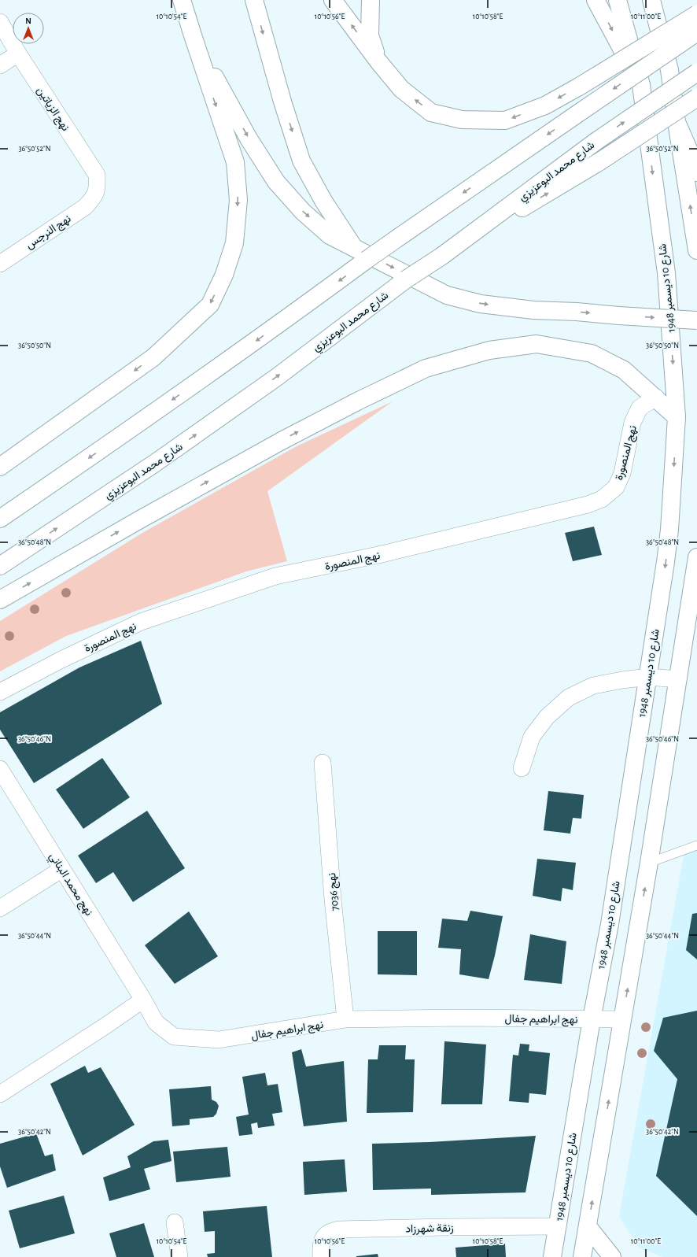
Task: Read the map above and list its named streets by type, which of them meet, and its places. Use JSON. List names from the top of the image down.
{
  "streets": {
    "main road": ["شارع محمد البوعزيزي", "شارع 10 ديسمبر 1948"],
    "street": [
      "نهج الزياتين",
      "نهج النرجس",
      "نهج المنصورة",
      "نهج محمد البناني",
      "نهج 7036",
      "نهج ابراهيم جفال",
      "زنقة شهرزاد"
    ]
  },
  "crossings": [
    ["نهج الزياتين", "نهج النرجس"],
    ["شارع 10 ديسمبر 1948", "نهج ابراهيم جفال"],
    ["شارع 10 ديسمبر 1948", "زنقة شهرزاد"],
    ["نهج محمد البناني", "نهج ابراهيم جفال"],
    ["نهج 7036", "نهج ابراهيم جفال"]
  ],
  "north": "top",
  "coordinates": [
    "10°10'54\"E",
    "10°10'56\"E",
    "10°10'58\"E",
    "10°11'00\"E",
    "36°50'52\"N",
    "36°50'50\"N",
    "36°50'48\"N",
    "36°50'46\"N",
    "36°50'44\"N",
    "36°50'42\"N"
  ]
}
